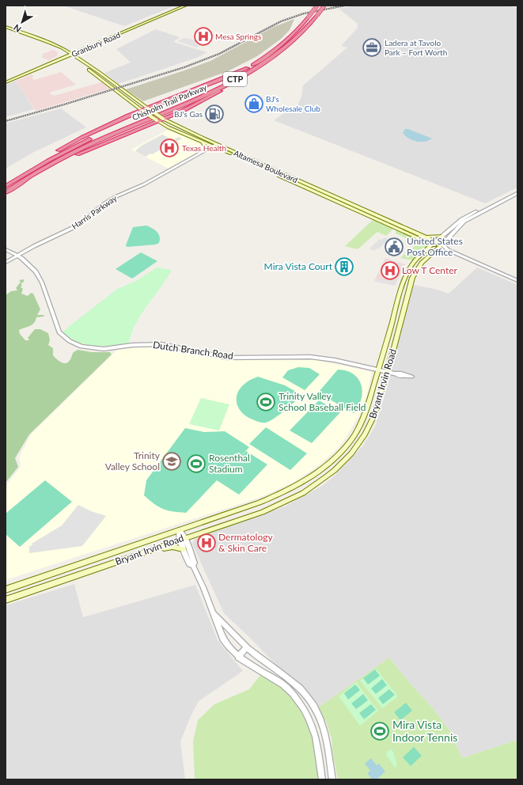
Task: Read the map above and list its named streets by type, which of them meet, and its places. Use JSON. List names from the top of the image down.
{
  "streets": {
    "highway": ["CTP", "Chisholm Trail Parkway"],
    "main road": ["Granbury Road", "Altamesa Boulevard", "Bryant Irvin Road"],
    "street": ["Harris Parkway", "Dutch Branch Road"]
  },
  "crossings": [
    ["Granbury Road", "Altamesa Boulevard"],
    ["Altamesa Boulevard", "Harris Parkway"],
    ["Altamesa Boulevard", "Bryant Irvin Road"],
    ["Harris Parkway", "Dutch Branch Road"],
    ["Dutch Branch Road", "Bryant Irvin Road"]
  ],
  "places": {
    "hospital": [
      "Mesa Springs",
      "Texas Health",
      "Low T Center",
      "Dermatology & Skin Care"
    ],
    "office": ["Ladera at Tavolo Park – Fort Worth"],
    "shop": ["BJ's Wholesale Club"],
    "fuel station": ["BJ's Gas"],
    "public building": ["United States Post Office"],
    "building": ["Mira Vista Court"],
    "sports": ["Trinity Valley School Baseball Field", "Rosenthal Stadium", "Mira Vista Indoor Tennis"],
    "school or university": ["Trinity Valley School"]
  },
  "north": "bottom left"
}
